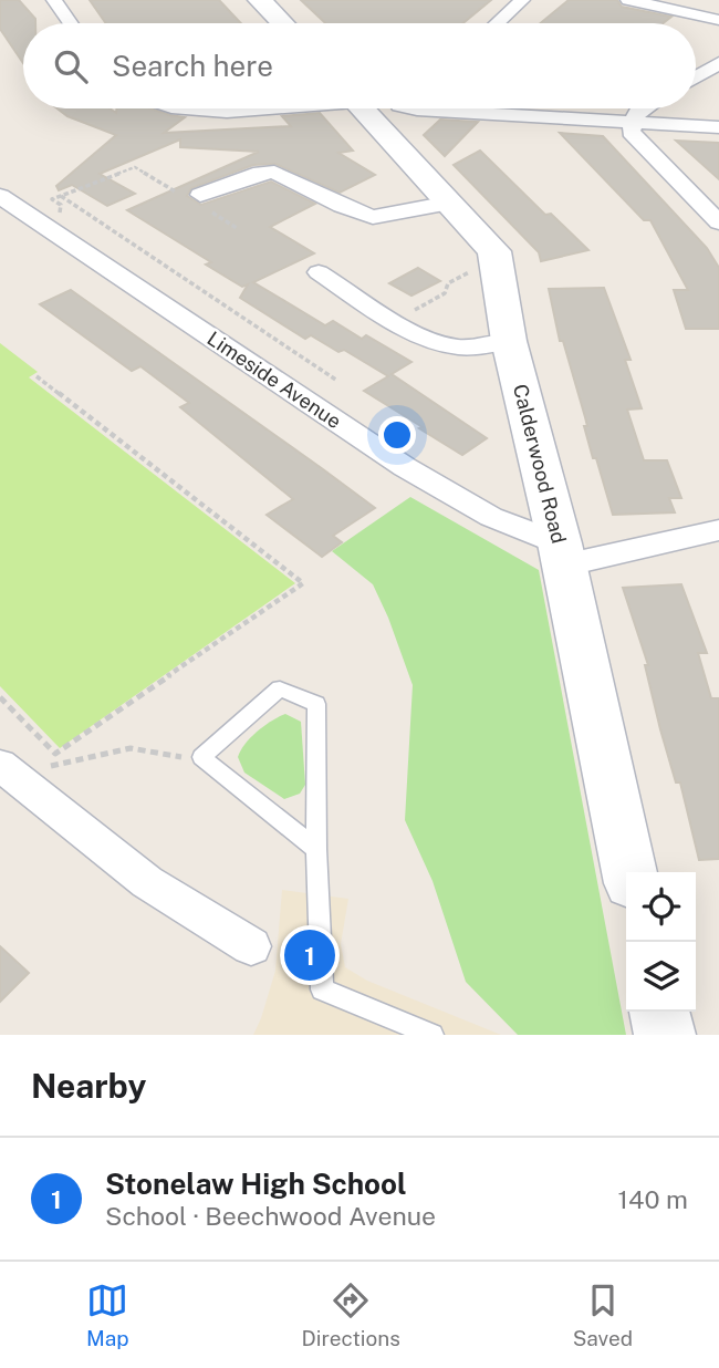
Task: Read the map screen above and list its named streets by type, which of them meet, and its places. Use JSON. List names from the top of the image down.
{
  "streets": {
    "street": ["Limeside Avenue", "Calderwood Road"]
  },
  "crossings": [
    ["Limeside Avenue", "Calderwood Road"]
  ],
  "page": {
    "search": "Search here",
    "pins": "1",
    "heading": "Nearby",
    "list": [
      {
        "mark": "1",
        "name": "Stonelaw High School",
        "note": "School · Beechwood Avenue",
        "value": "140 m"
      }
    ],
    "nav": ["Map", "Directions", "Saved"]
  }
}
